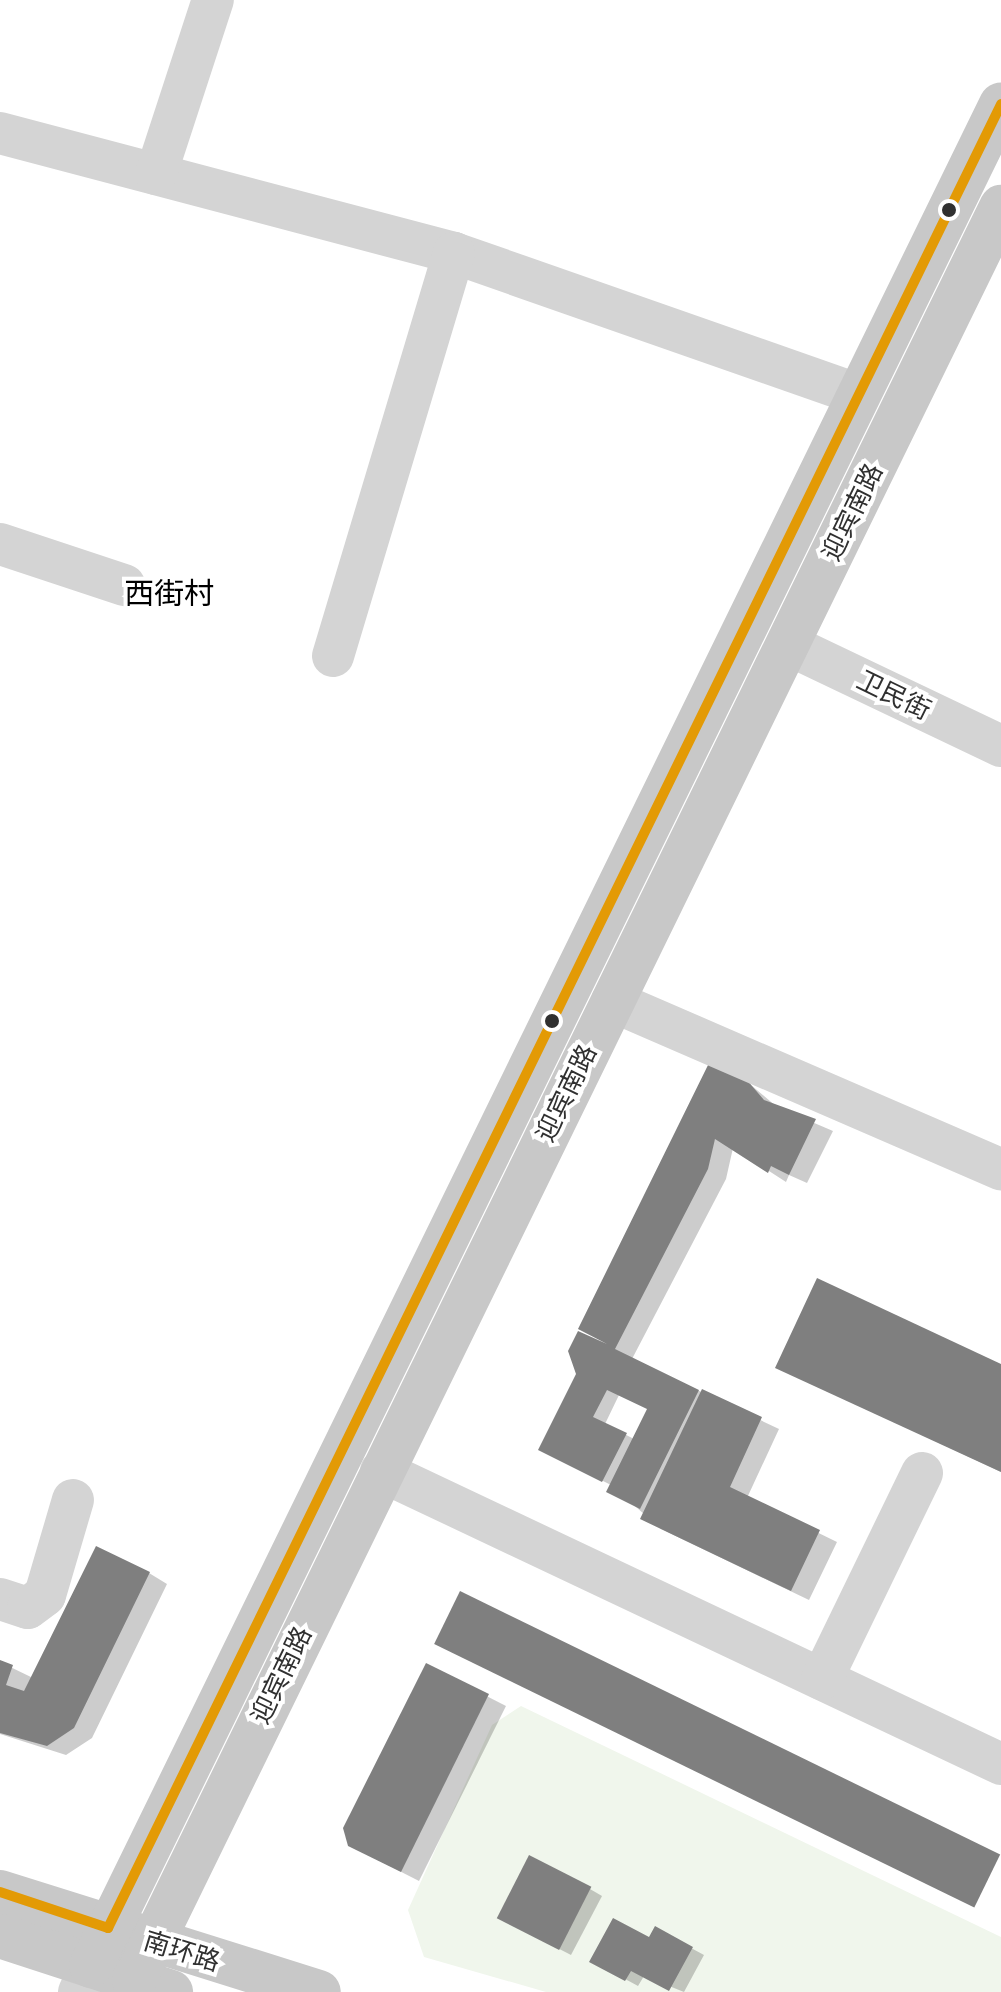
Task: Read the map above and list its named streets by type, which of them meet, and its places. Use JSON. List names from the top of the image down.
{
  "streets": {
    "main road": ["迎宾南路", "南环路"],
    "street": ["卫民街"]
  },
  "crossings": [
    ["迎宾南路", "卫民街"],
    ["迎宾南路", "南环路"]
  ],
  "districts": ["西街村"]
}
